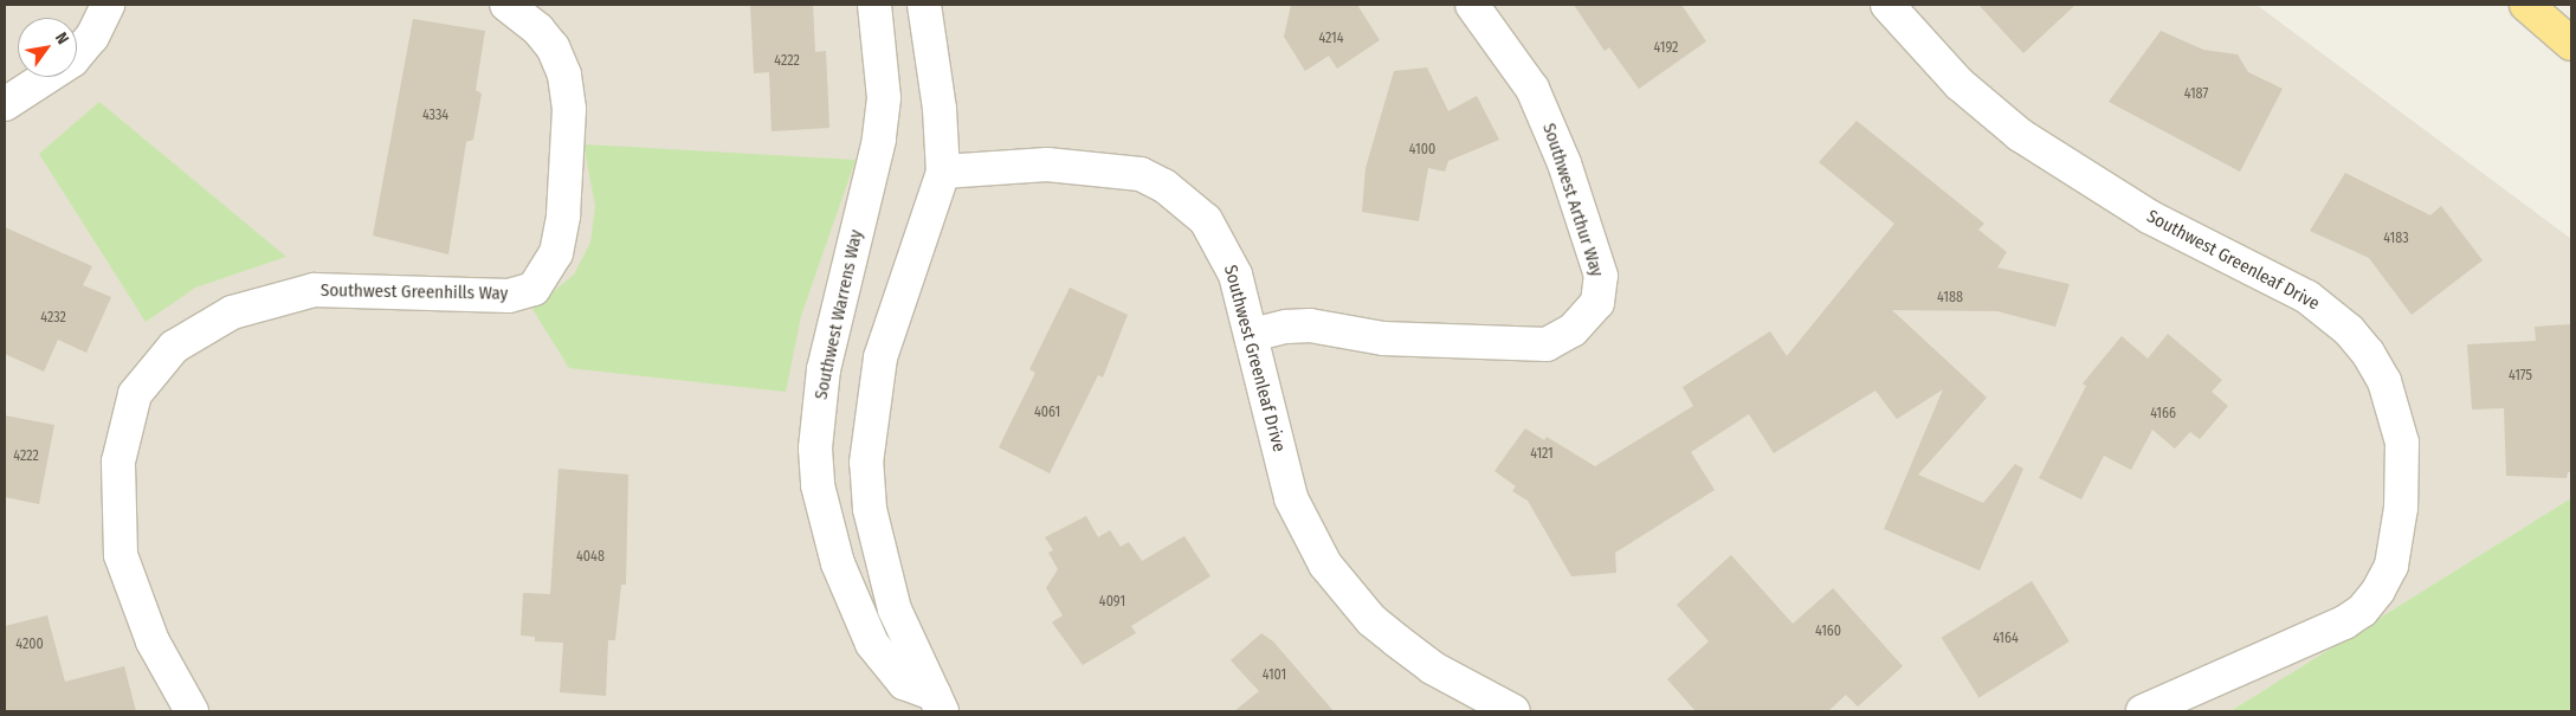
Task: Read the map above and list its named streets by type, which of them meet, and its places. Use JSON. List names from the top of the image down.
{
  "streets": {
    "street": [
      "Southwest Arthur Way",
      "Southwest Greenleaf Drive",
      "Southwest Greenhills Way",
      "Southwest Warrens Way"
    ]
  },
  "crossings": [
    ["Southwest Arthur Way", "Southwest Greenleaf Drive"]
  ],
  "house_numbers": [
    "4214",
    "4192",
    "4222",
    "4187",
    "4334",
    "4100",
    "4183",
    "4188",
    "4232",
    "4175",
    "4061",
    "4166",
    "4121",
    "4222",
    "4048",
    "4091",
    "4160",
    "4164",
    "4200",
    "4101"
  ],
  "north": "top right"
}
